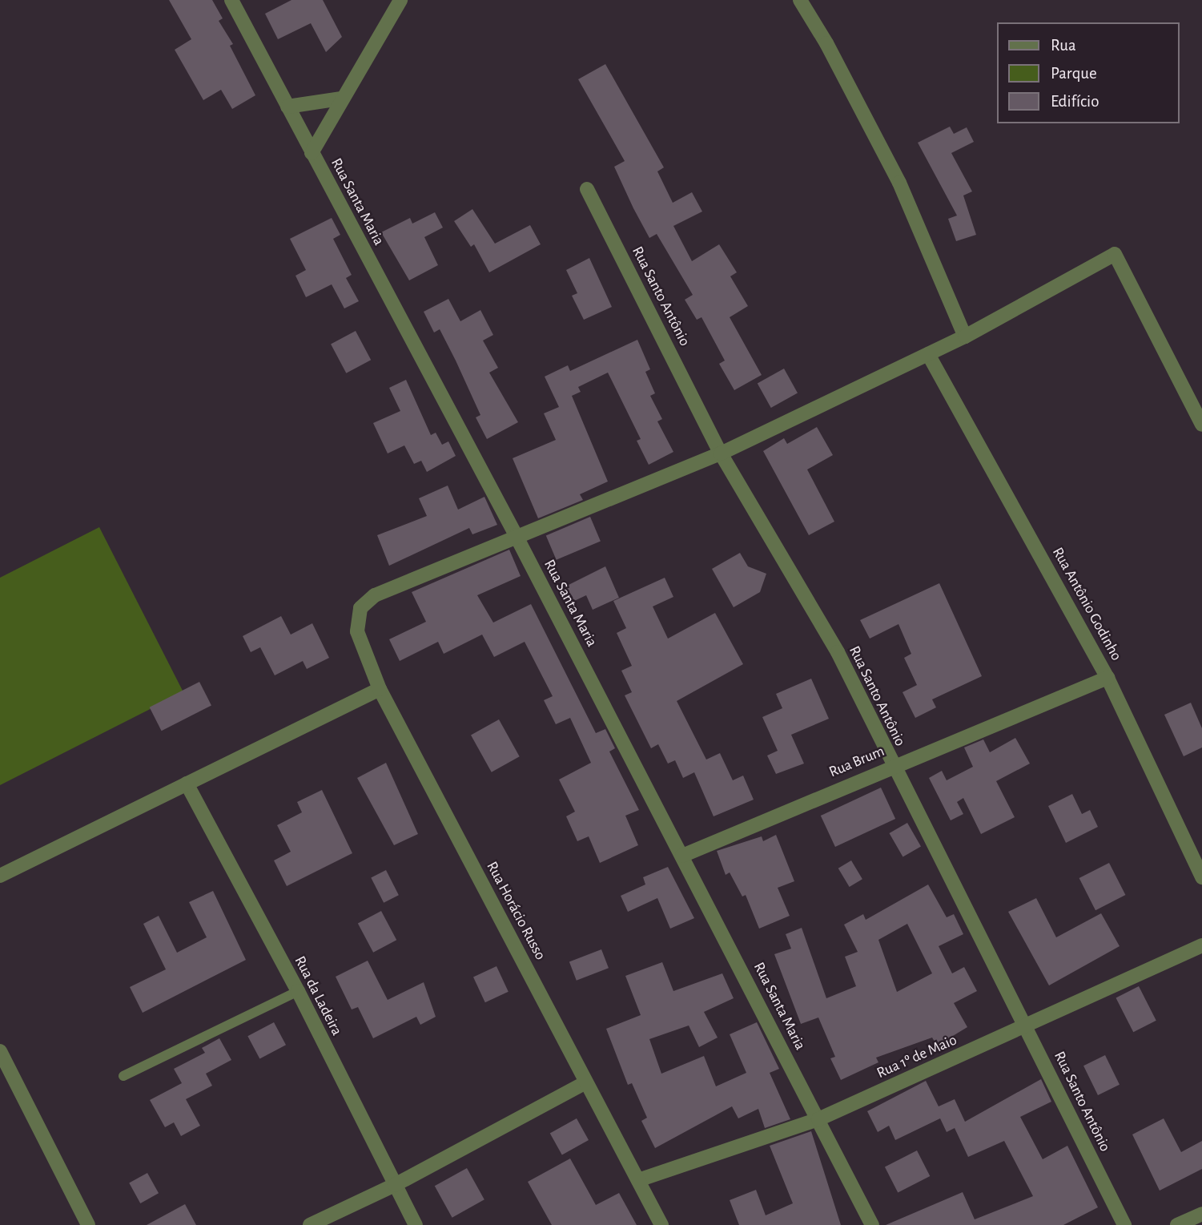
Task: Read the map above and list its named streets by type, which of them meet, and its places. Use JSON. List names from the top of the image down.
{
  "streets": {
    "street": [
      "Rua Santa Maria",
      "Rua Santo Antônio",
      "Rua Antônio Godinho",
      "Rua Brum",
      "Rua Horácio Russo",
      "Rua da Ladeira",
      "Rua 1º de Maio"
    ]
  },
  "crossings": [
    ["Rua Santa Maria", "Rua Brum"],
    ["Rua Santa Maria", "Rua Horácio Russo"],
    ["Rua Santa Maria", "Rua 1º de Maio"],
    ["Rua Santo Antônio", "Rua Brum"],
    ["Rua Santo Antônio", "Rua 1º de Maio"],
    ["Rua Antônio Godinho", "Rua Brum"],
    ["Rua Horácio Russo", "Rua 1º de Maio"]
  ],
  "legend": ["Rua", "Parque", "Edifício"]
}
